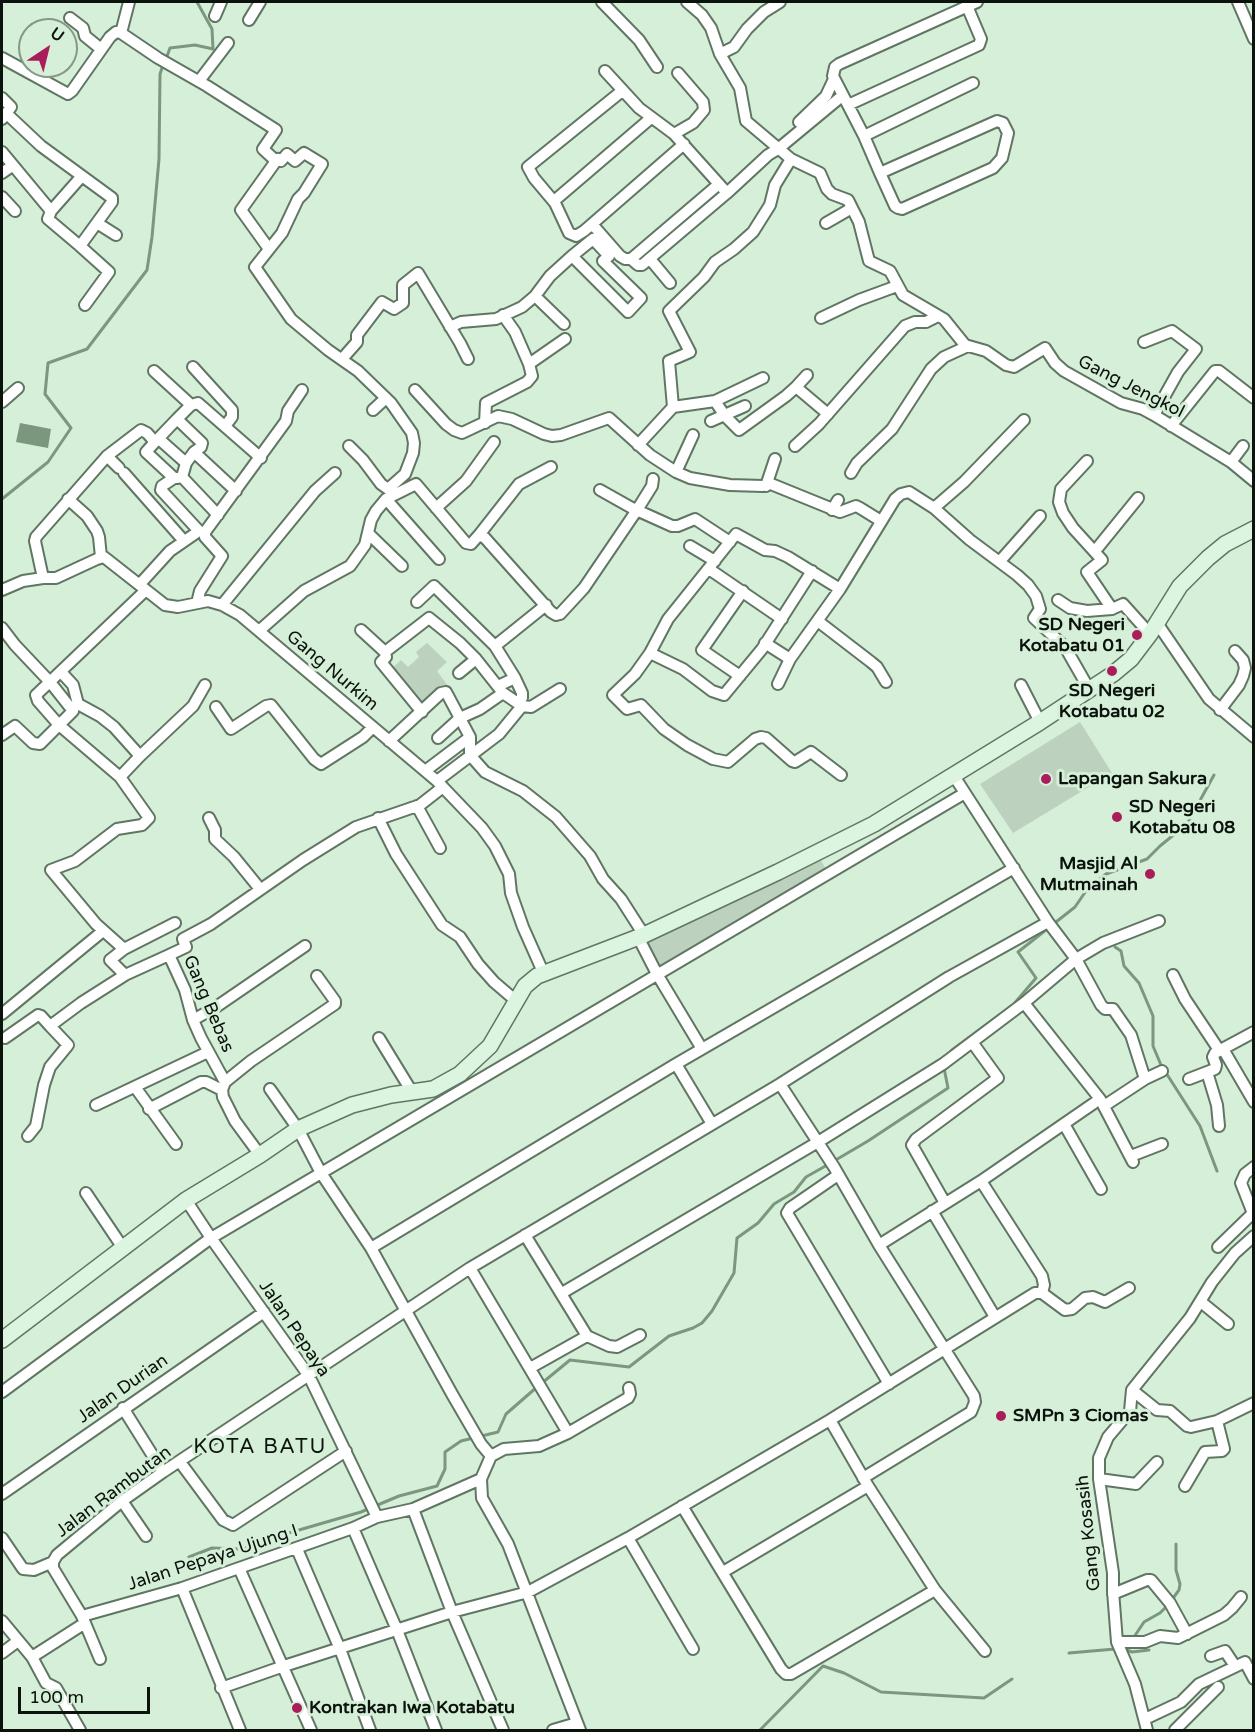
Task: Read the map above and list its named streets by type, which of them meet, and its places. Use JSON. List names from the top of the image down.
{
  "streets": {
    "street": [
      "Gang Jengkol",
      "Gang Nurkim",
      "Gang Bebas",
      "Jalan Pepaya",
      "Jalan Durian",
      "Jalan Rambutan",
      "Gang Kosasih",
      "Jalan Pepaya Ujung I"
    ]
  },
  "crossings": [
    ["Jalan Pepaya", "Jalan Durian"],
    ["Jalan Pepaya", "Jalan Rambutan"],
    ["Jalan Pepaya", "Jalan Pepaya Ujung I"],
    ["Jalan Rambutan", "Jalan Pepaya Ujung I"]
  ],
  "districts": ["KOTA BATU"],
  "places": [
    "SD Negeri Kotabatu 01",
    "SD Negeri Kotabatu 02",
    "Lapangan Sakura",
    "SD Negeri Kotabatu 08",
    "Masjid Al Mutmainah",
    "SMPn 3 Ciomas",
    "Kontrakan Iwa Kotabatu"
  ],
  "scale_bar": "100 m",
  "north": "top right"
}
